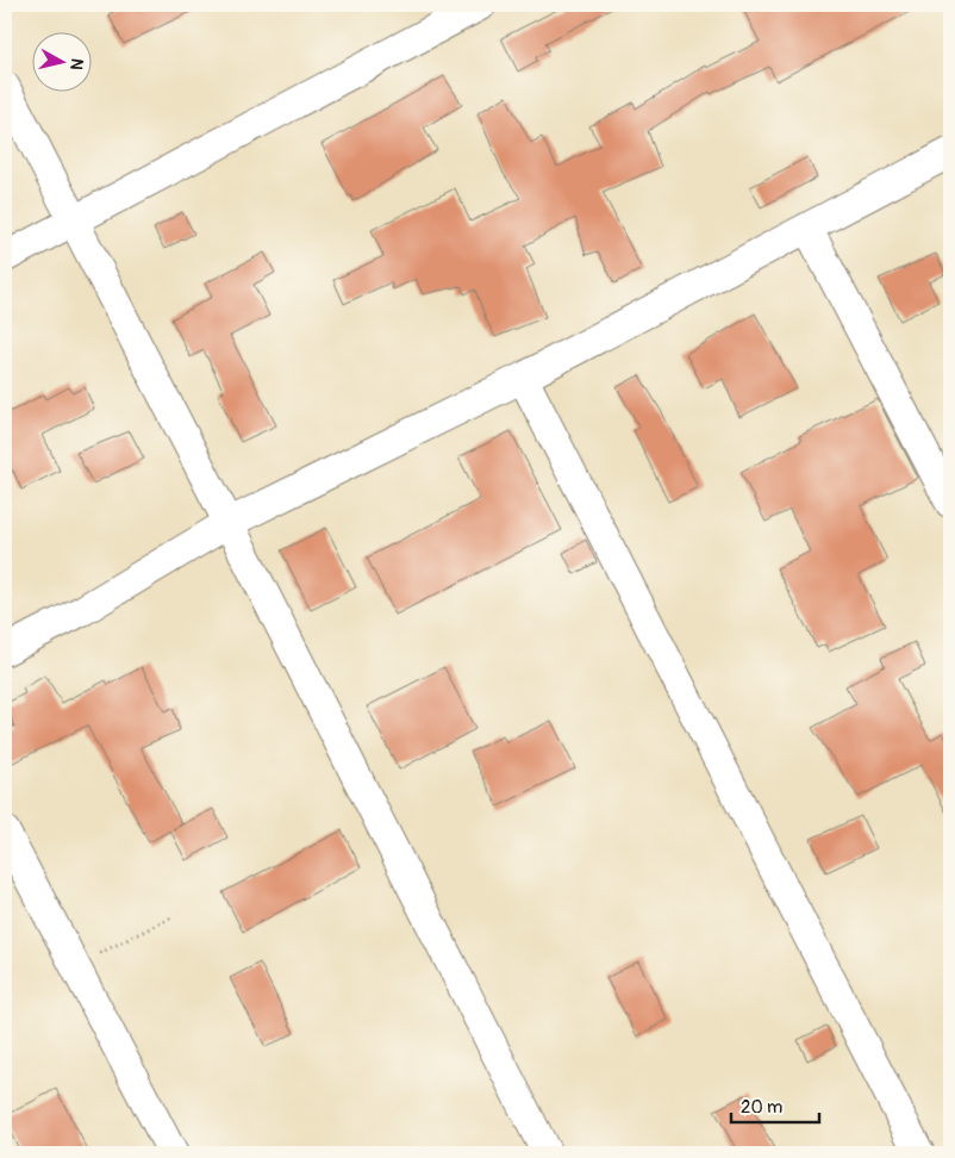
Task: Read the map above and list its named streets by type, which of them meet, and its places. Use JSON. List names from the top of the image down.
{
  "scale_bar": "20 m",
  "north": "right"
}
